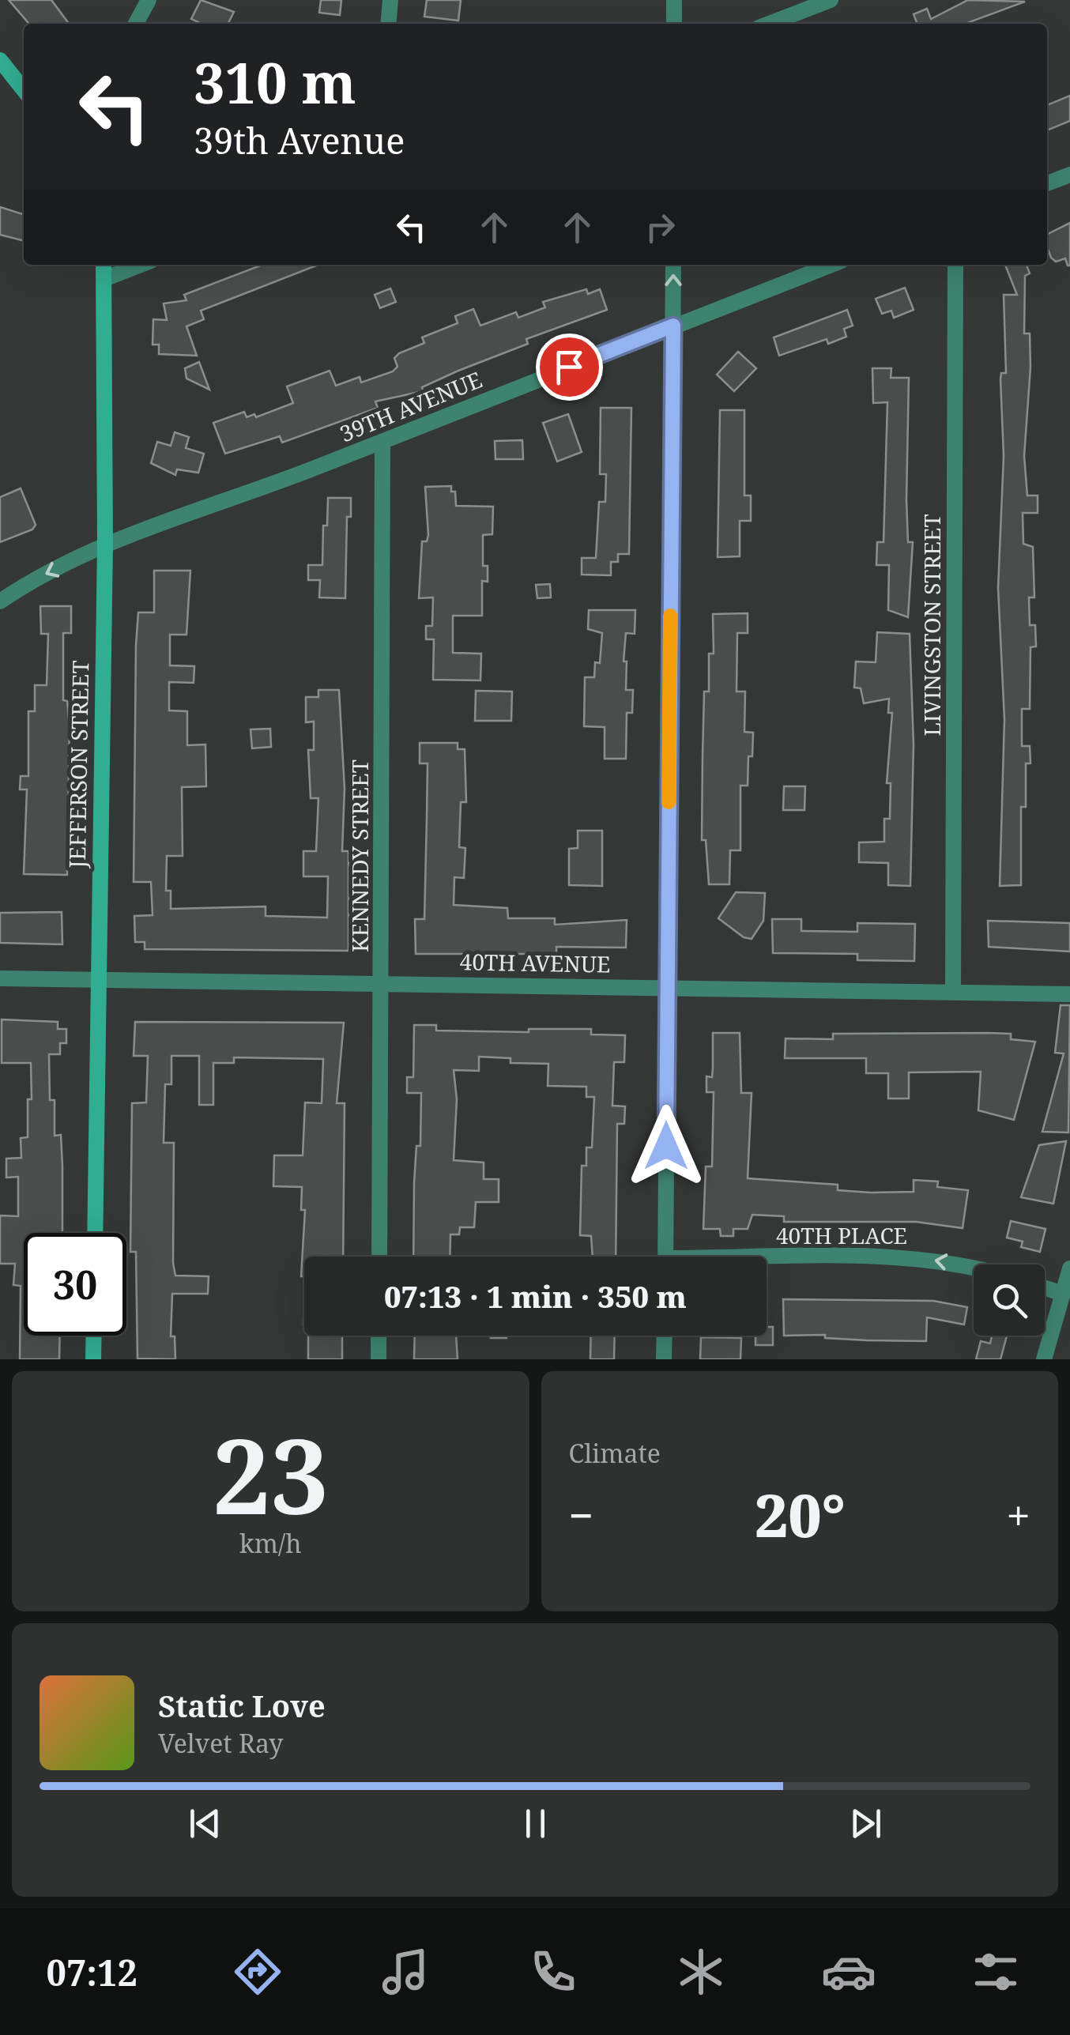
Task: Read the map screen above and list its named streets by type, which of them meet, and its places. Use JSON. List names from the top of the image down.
{
  "streets": {
    "street": [
      "39TH AVENUE",
      "LIVINGSTON STREET",
      "JEFFERSON STREET",
      "KENNEDY STREET",
      "40TH AVENUE",
      "40TH PLACE"
    ]
  },
  "crossings": [
    ["39TH AVENUE", "JEFFERSON STREET"],
    ["39TH AVENUE", "KENNEDY STREET"],
    ["LIVINGSTON STREET", "40TH AVENUE"],
    ["JEFFERSON STREET", "40TH AVENUE"],
    ["KENNEDY STREET", "40TH AVENUE"]
  ],
  "one_way": ["40TH PLACE"],
  "page": {
    "turn": ["310 m", "39th Avenue"],
    "limit": "30",
    "trip": "07:13 · 1 min · 350 m",
    "tile": [
      ["23", "km/h"],
      "Climate"
    ],
    "heat": ["−", "20°", "+"],
    "song": ["Static Love", "Velvet Ray"],
    "tabs": "07:12"
  }
}
